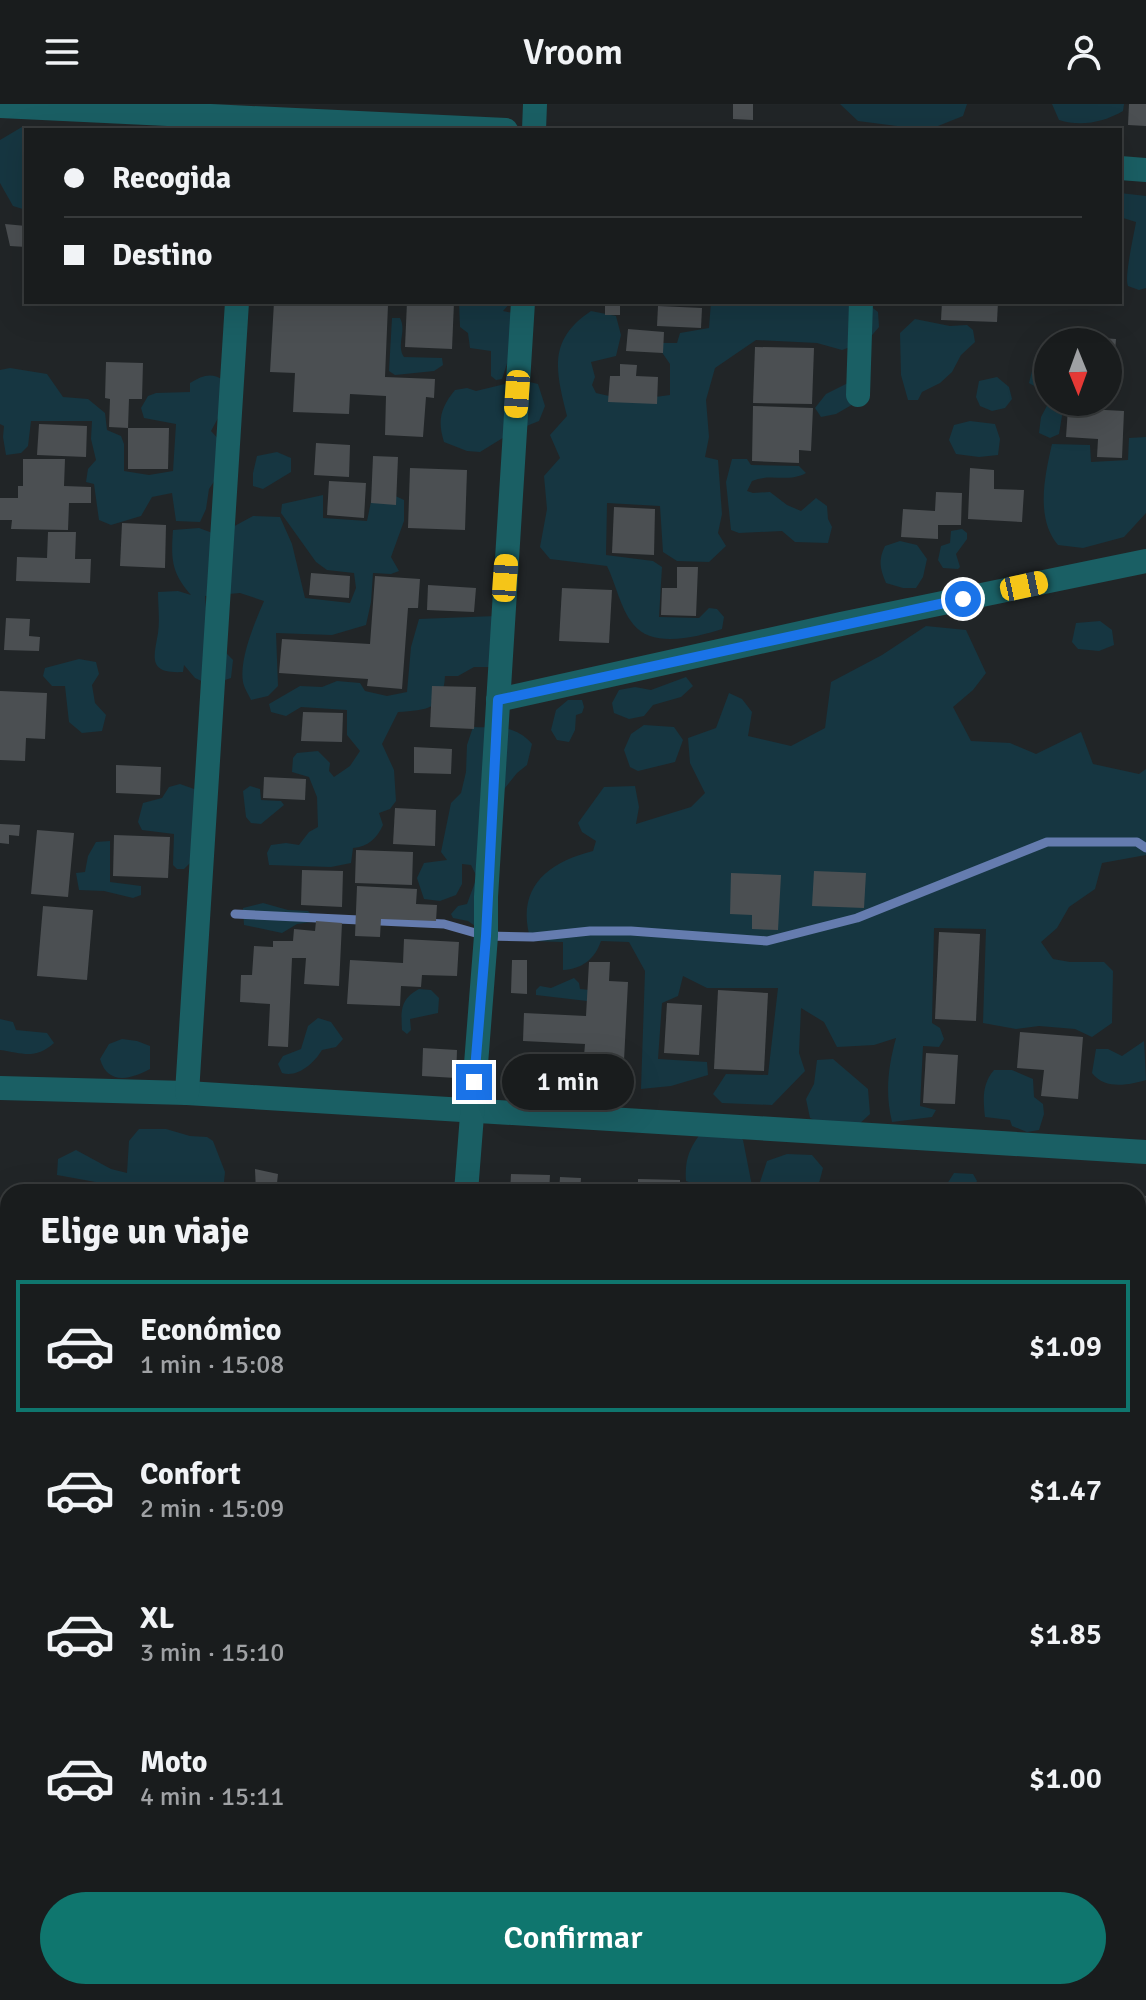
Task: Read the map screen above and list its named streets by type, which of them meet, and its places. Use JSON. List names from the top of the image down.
{
  "north": "bottom",
  "page": {
    "header": "Vroom",
    "banner": ["Recogida", "Destino"],
    "bubble": "1 min",
    "heading": "Elige un viaje",
    "list": [
      {
        "name": "Económico",
        "note": "1 min · 15:08",
        "value": "$1.09"
      },
      {
        "name": "Confort",
        "note": "2 min · 15:09",
        "value": "$1.47"
      },
      {
        "name": "XL",
        "note": "3 min · 15:10",
        "value": "$1.85"
      },
      {
        "name": "Moto",
        "note": "4 min · 15:11",
        "value": "$1.00"
      }
    ],
    "buttons": "Confirmar"
  }
}
